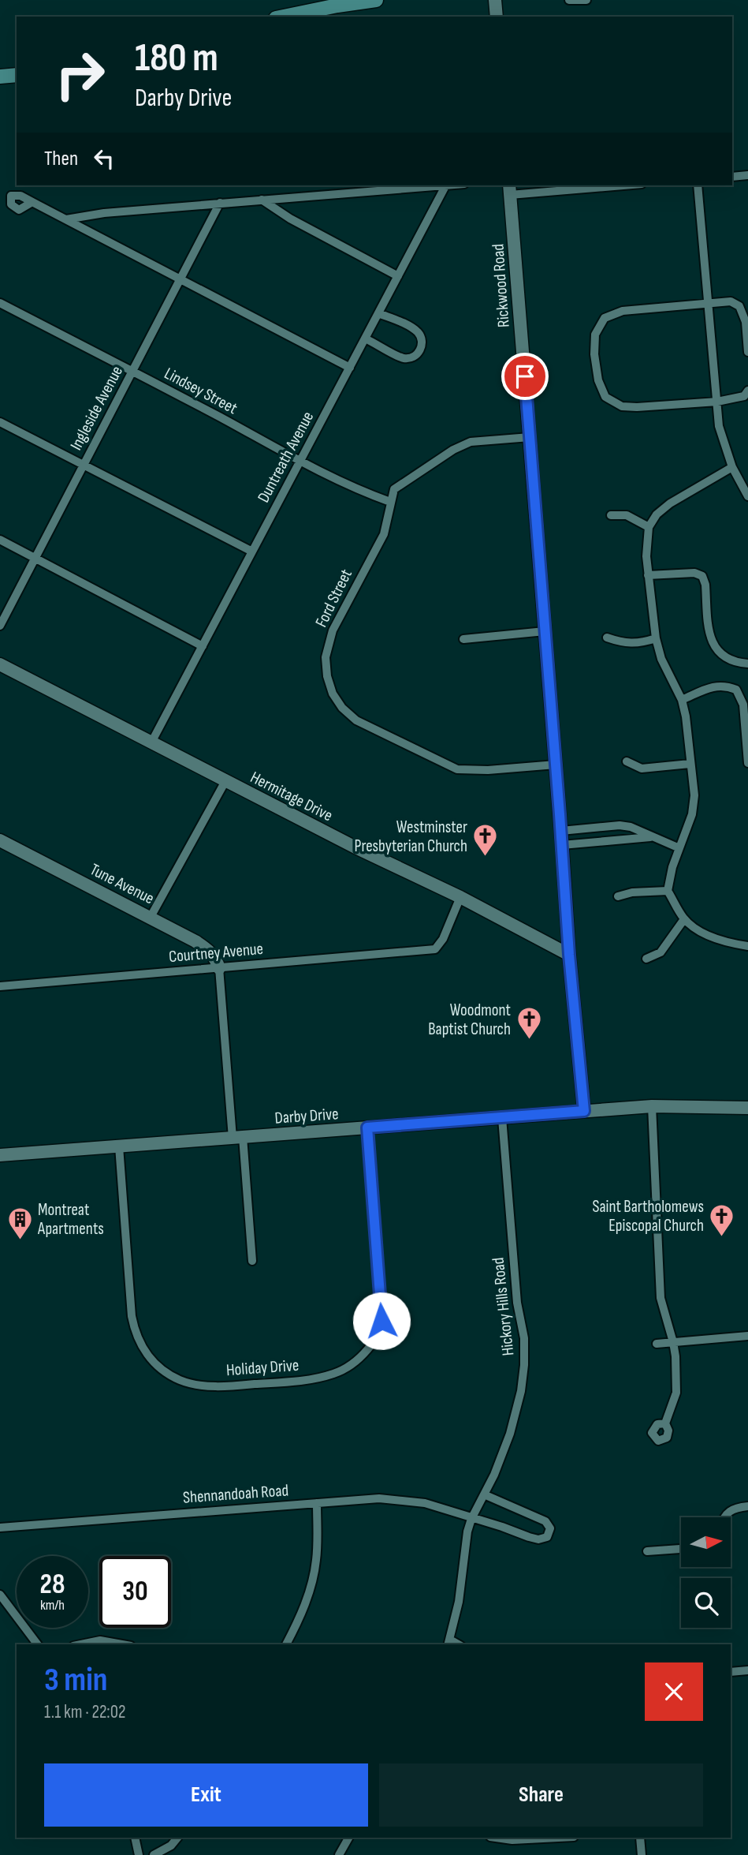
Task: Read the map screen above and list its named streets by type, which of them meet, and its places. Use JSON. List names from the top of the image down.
{
  "streets": {
    "main road": [
      "Rickwood Road",
      "Hermitage Drive",
      "Tune Avenue",
      "Darby Drive"
    ],
    "street": [
      "Lindsey Street",
      "Ingleside Avenue",
      "Duntreath Avenue",
      "Ford Street",
      "Courtney Avenue",
      "Hickory Hills Road",
      "Holiday Drive",
      "Shennandoah Road"
    ]
  },
  "crossings": [
    ["Rickwood Road", "Ford Street"],
    ["Rickwood Road", "Hermitage Drive"],
    ["Rickwood Road", "Darby Drive"],
    ["Lindsey Street", "Ingleside Avenue"],
    ["Lindsey Street", "Duntreath Avenue"],
    ["Lindsey Street", "Ford Street"],
    ["Duntreath Avenue", "Hermitage Drive"],
    ["Hermitage Drive", "Courtney Avenue"],
    ["Tune Avenue", "Courtney Avenue"],
    ["Darby Drive", "Hickory Hills Road"],
    ["Darby Drive", "Holiday Drive"],
    ["Hickory Hills Road", "Shennandoah Road"]
  ],
  "places": {
    "church": ["Westminster Presbyterian Church", "Woodmont Baptist Church", "Saint Bartholomews Episcopal Church"],
    "building": ["Montreat Apartments"]
  },
  "north": "right",
  "page": {
    "turn": ["180 m", "Darby Drive"],
    "then": "Then",
    "speed": "28 km/h",
    "limit": "30",
    "heading": ["3 min", "1.1 km · 22:02"],
    "buttons": ["Exit", "Share"]
  }
}
